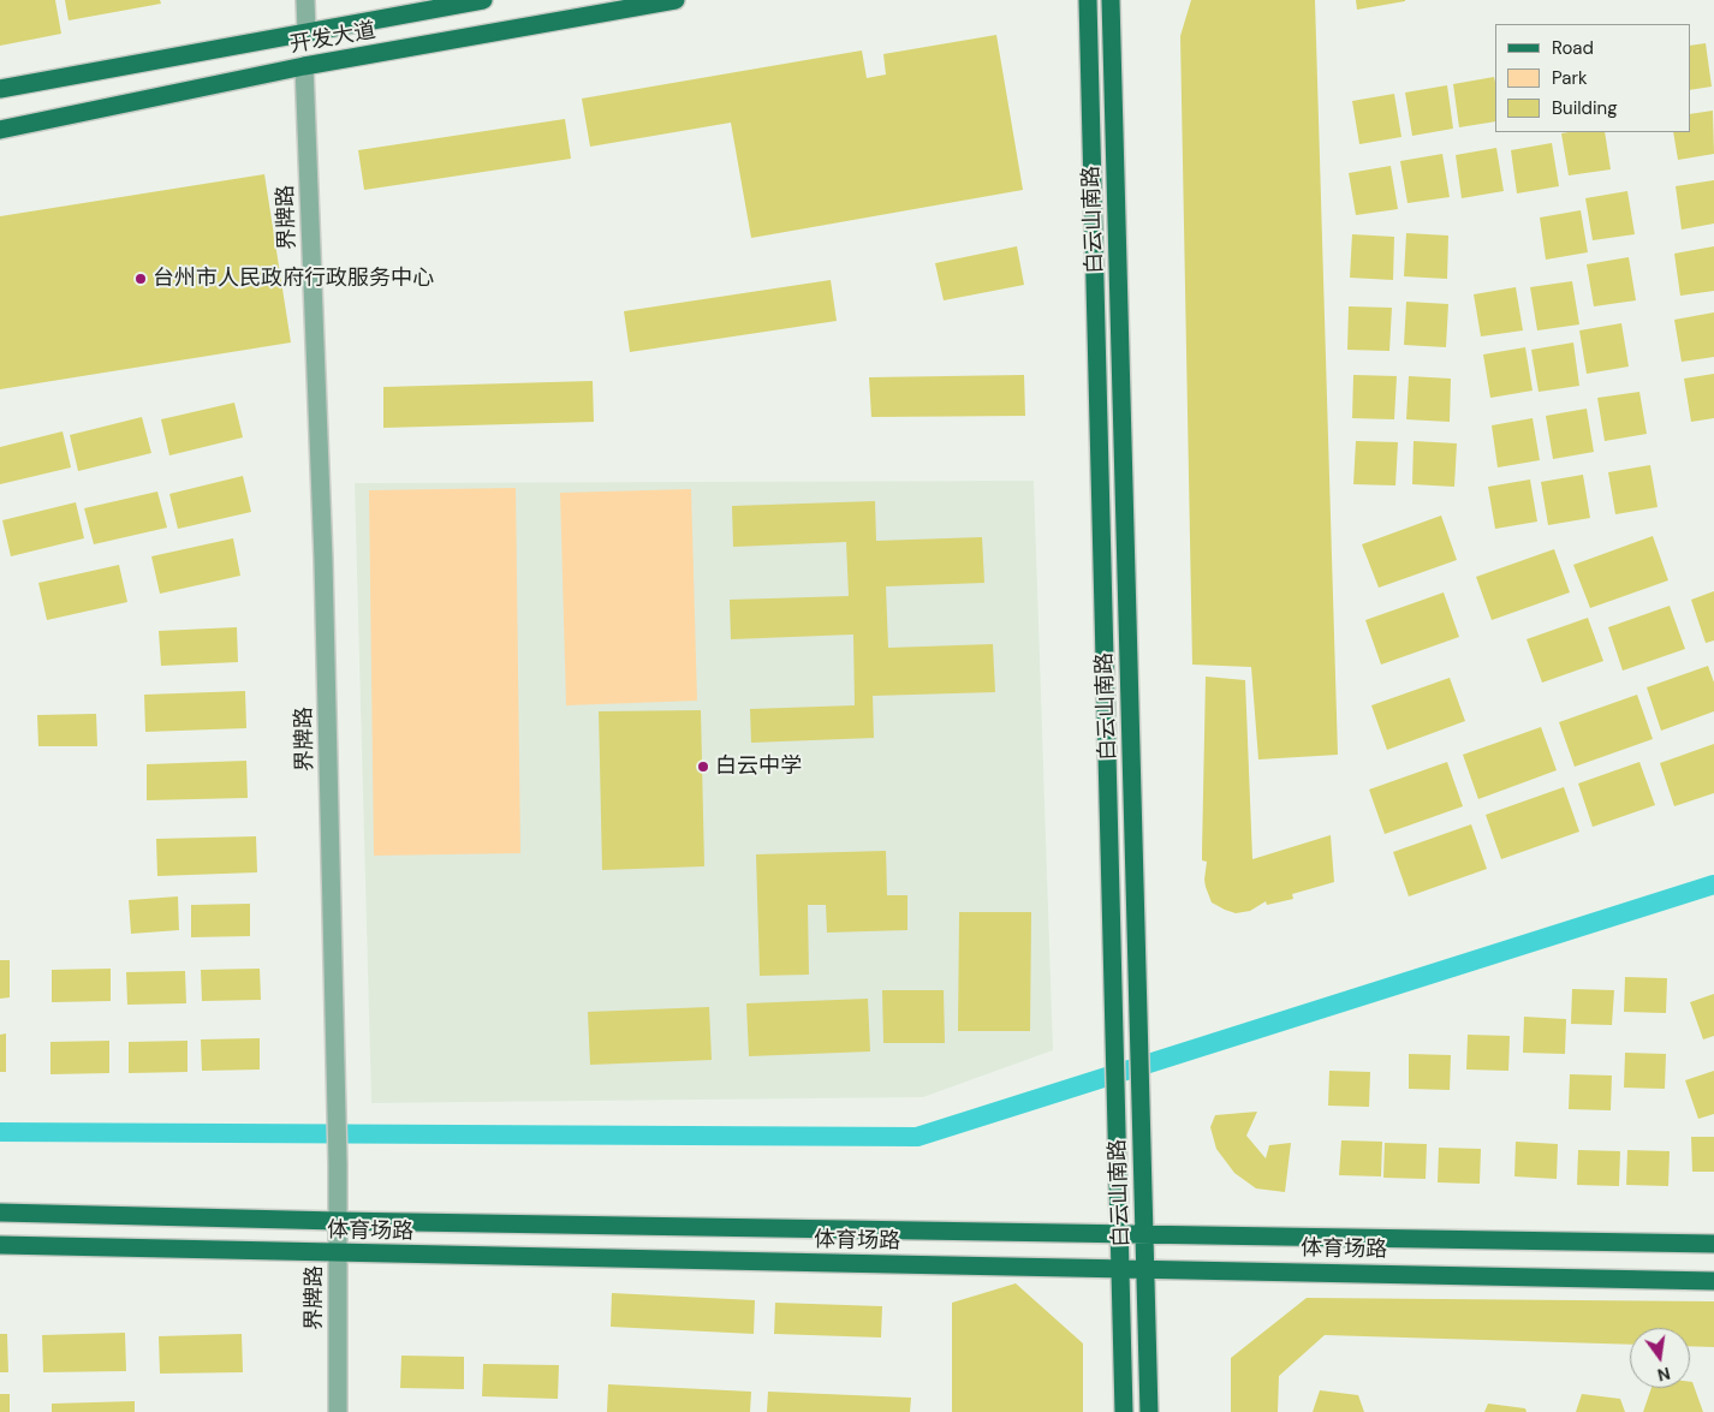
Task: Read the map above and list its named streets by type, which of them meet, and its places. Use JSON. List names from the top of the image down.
{
  "streets": {
    "main road": ["开发大道", "白云山南路", "体育场路"],
    "street": ["界牌路"]
  },
  "crossings": [
    ["开发大道", "界牌路"],
    ["界牌路", "体育场路"],
    ["白云山南路", "体育场路"]
  ],
  "places": ["台州市人民政府行政服务中心", "白云中学"],
  "legend": ["Road", "Park", "Building"],
  "north": "bottom"
}
